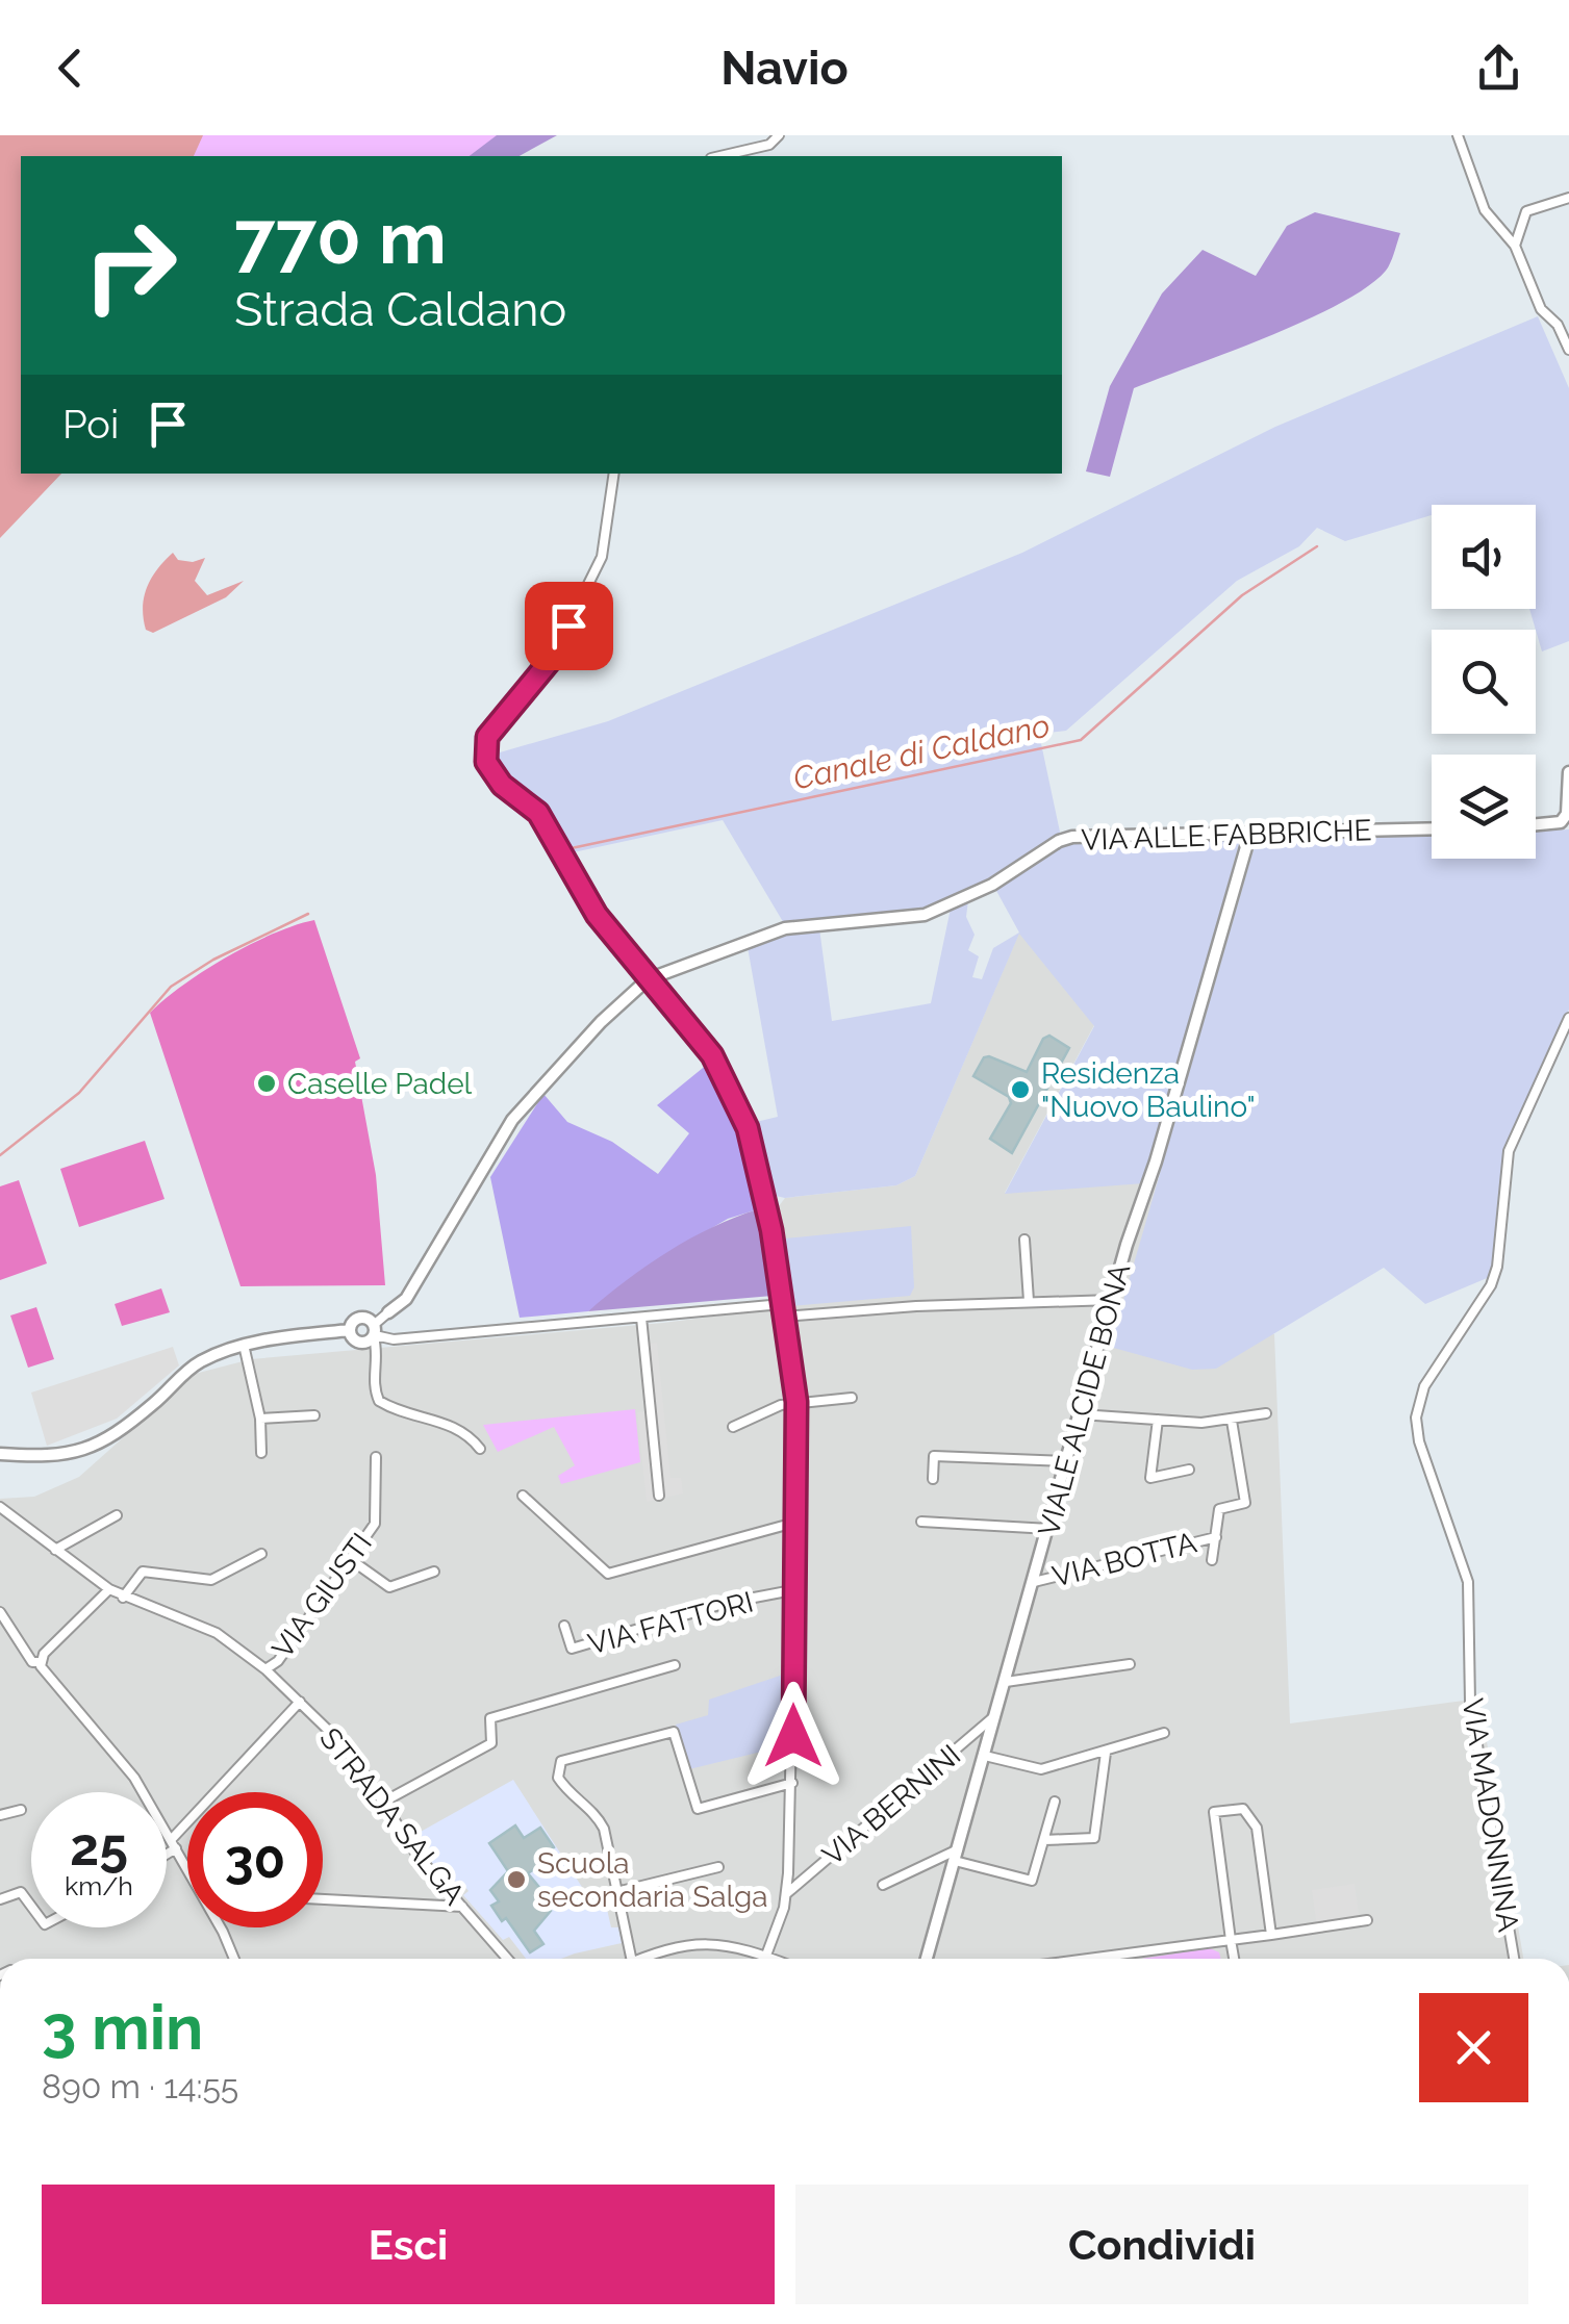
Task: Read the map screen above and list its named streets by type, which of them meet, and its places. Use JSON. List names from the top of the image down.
{
  "streets": {
    "street": [
      "VIA ALLE FABBRICHE",
      "VIALE ALCIDE BONA",
      "VIA BOTTA",
      "VIA GIUSTI",
      "VIA FATTORI",
      "VIA BERNINI",
      "VIA MADONNINA",
      "STRADA SALGA"
    ]
  },
  "crossings": [
    ["VIA ALLE FABBRICHE", "VIALE ALCIDE BONA"],
    ["VIALE ALCIDE BONA", "VIA BOTTA"],
    ["VIALE ALCIDE BONA", "VIA BERNINI"],
    ["VIA GIUSTI", "STRADA SALGA"]
  ],
  "water": ["Canale di Caldano"],
  "places": ["Caselle Padel", "Residenza \"Nuovo Baulino\"", "Scuola secondaria Salga"],
  "page": {
    "header": "Navio",
    "turn": ["770 m", "Strada Caldano"],
    "then": "Poi",
    "speed": "25 km/h",
    "limit": "30",
    "heading": ["3 min", "890 m · 14:55"],
    "buttons": ["Esci", "Condividi"]
  }
}
